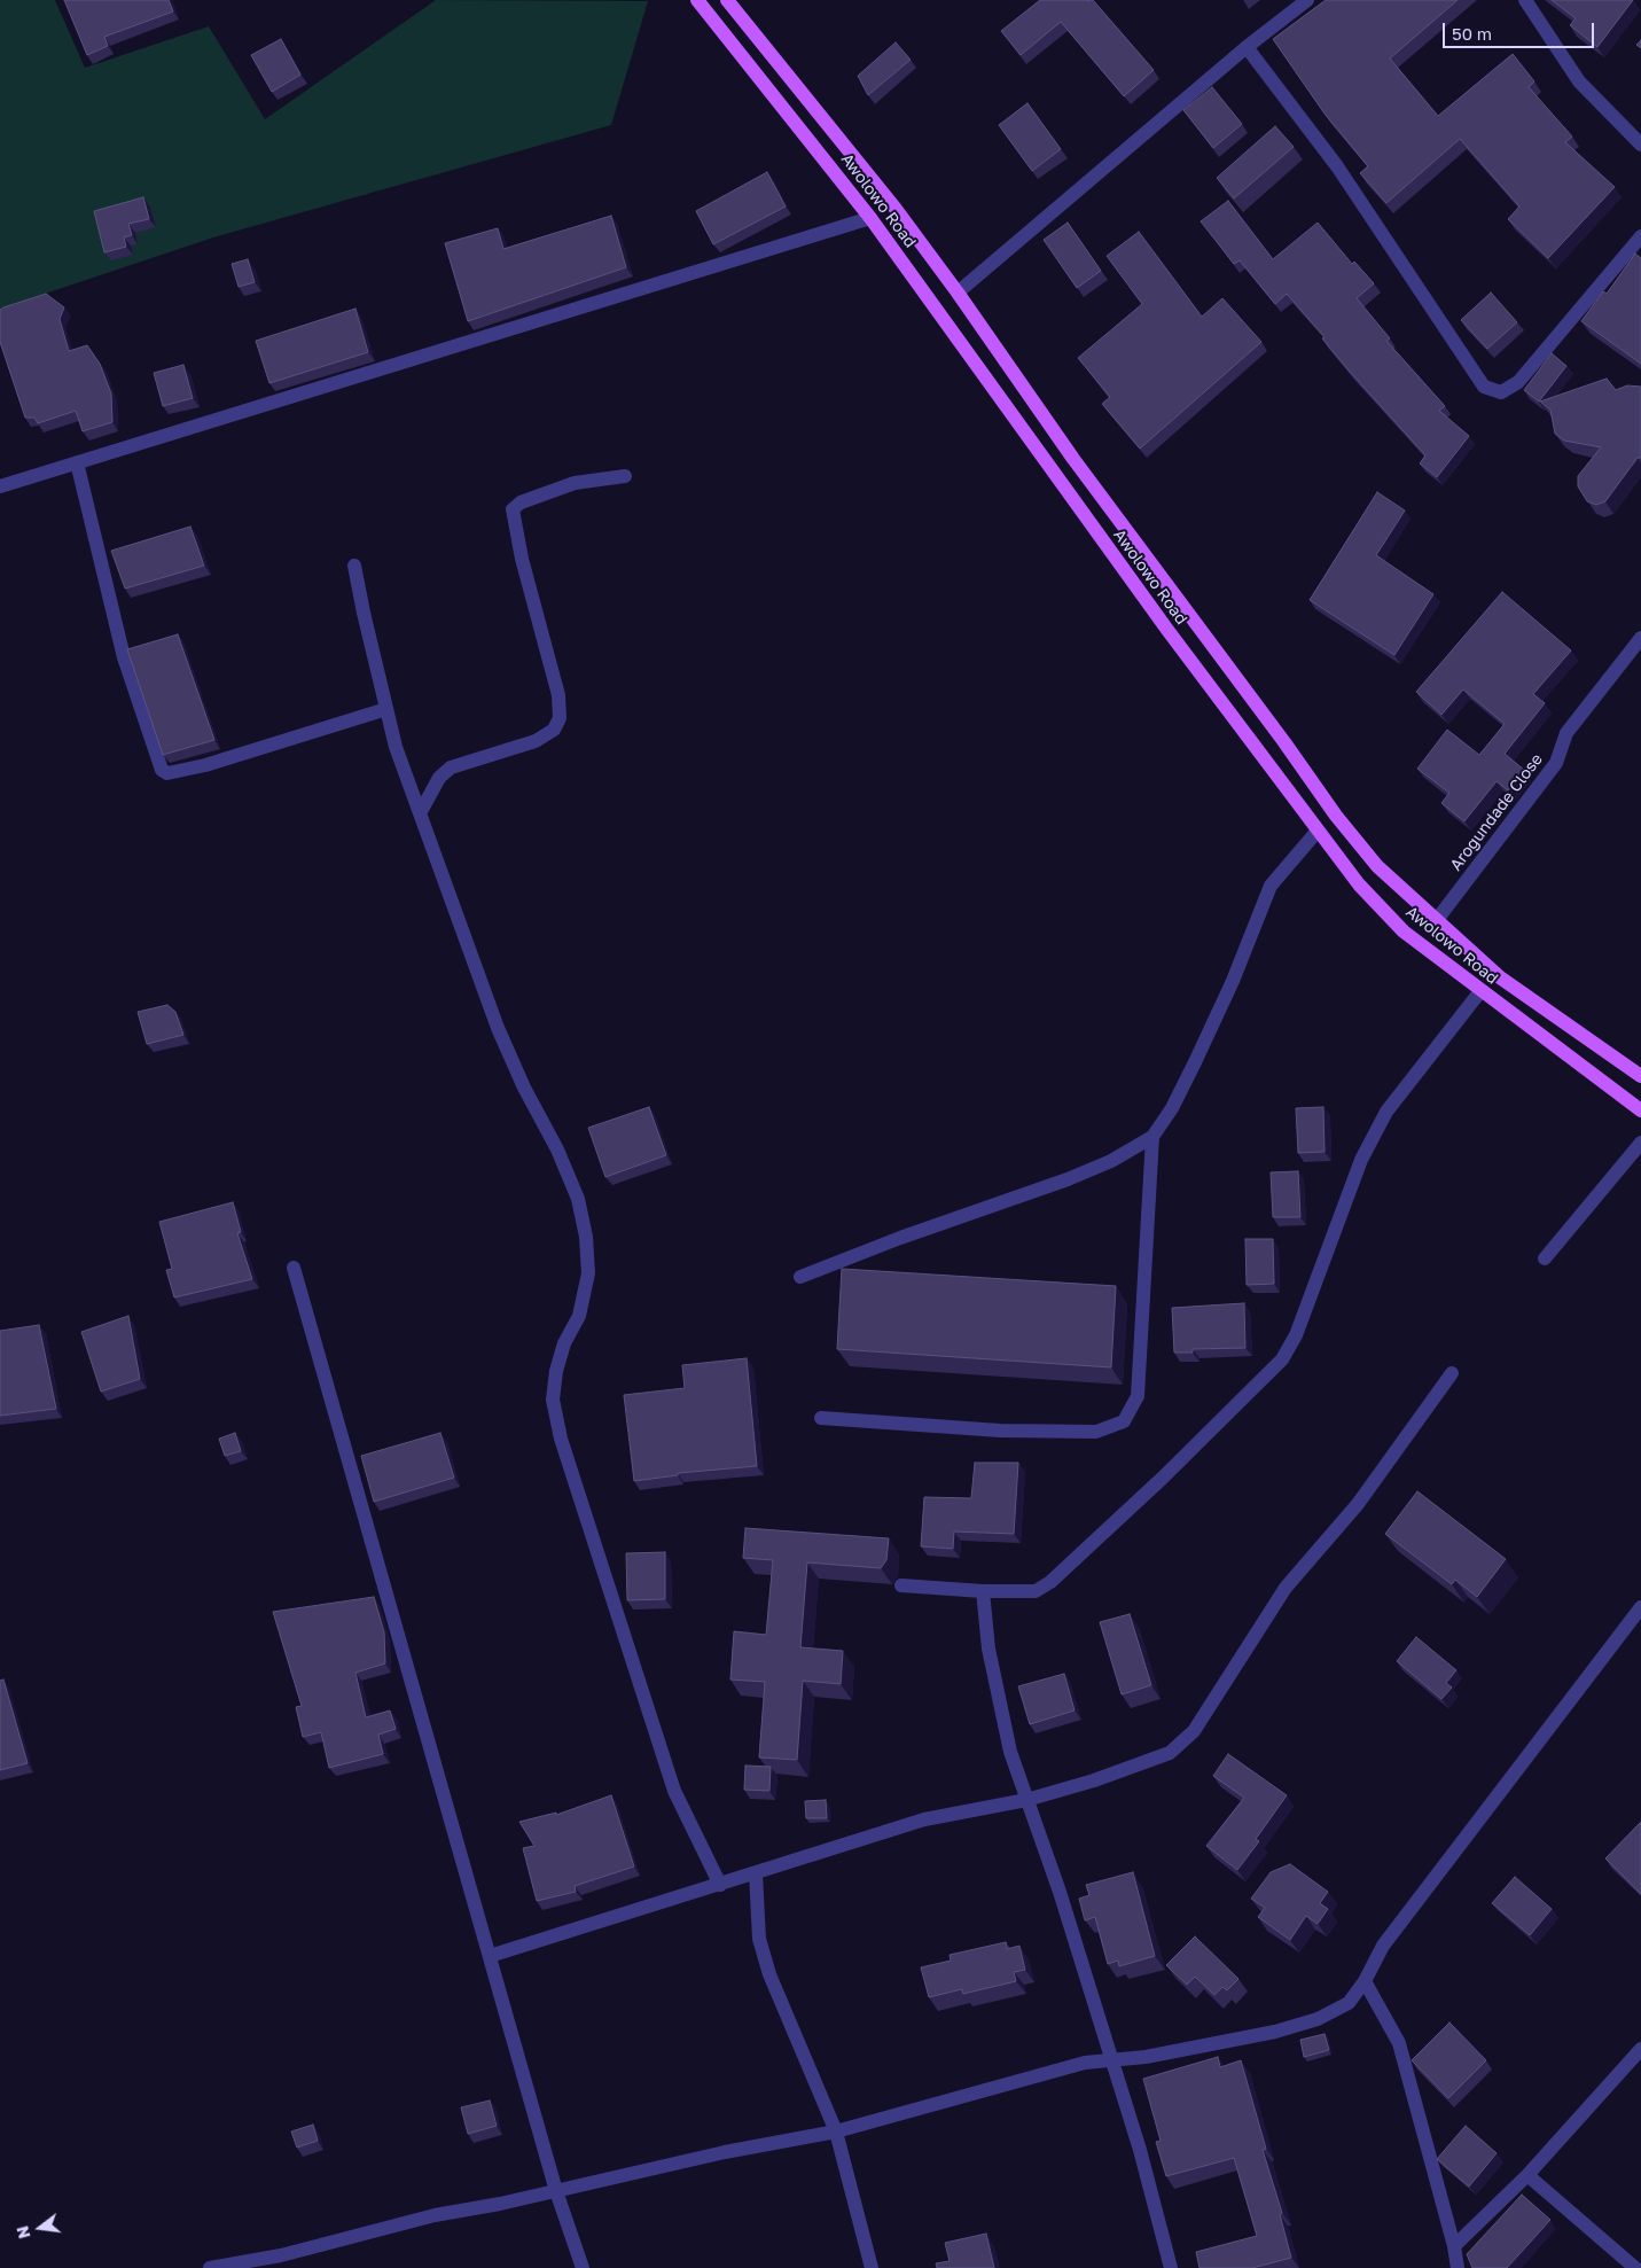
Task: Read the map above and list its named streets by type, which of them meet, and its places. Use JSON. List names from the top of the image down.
{
  "streets": {
    "main road": ["Awolowo Road"],
    "street": ["Arogundade Close"]
  },
  "crossings": [
    ["Awolowo Road", "Arogundade Close"]
  ],
  "scale_bar": "50 m",
  "north": "left"
}
